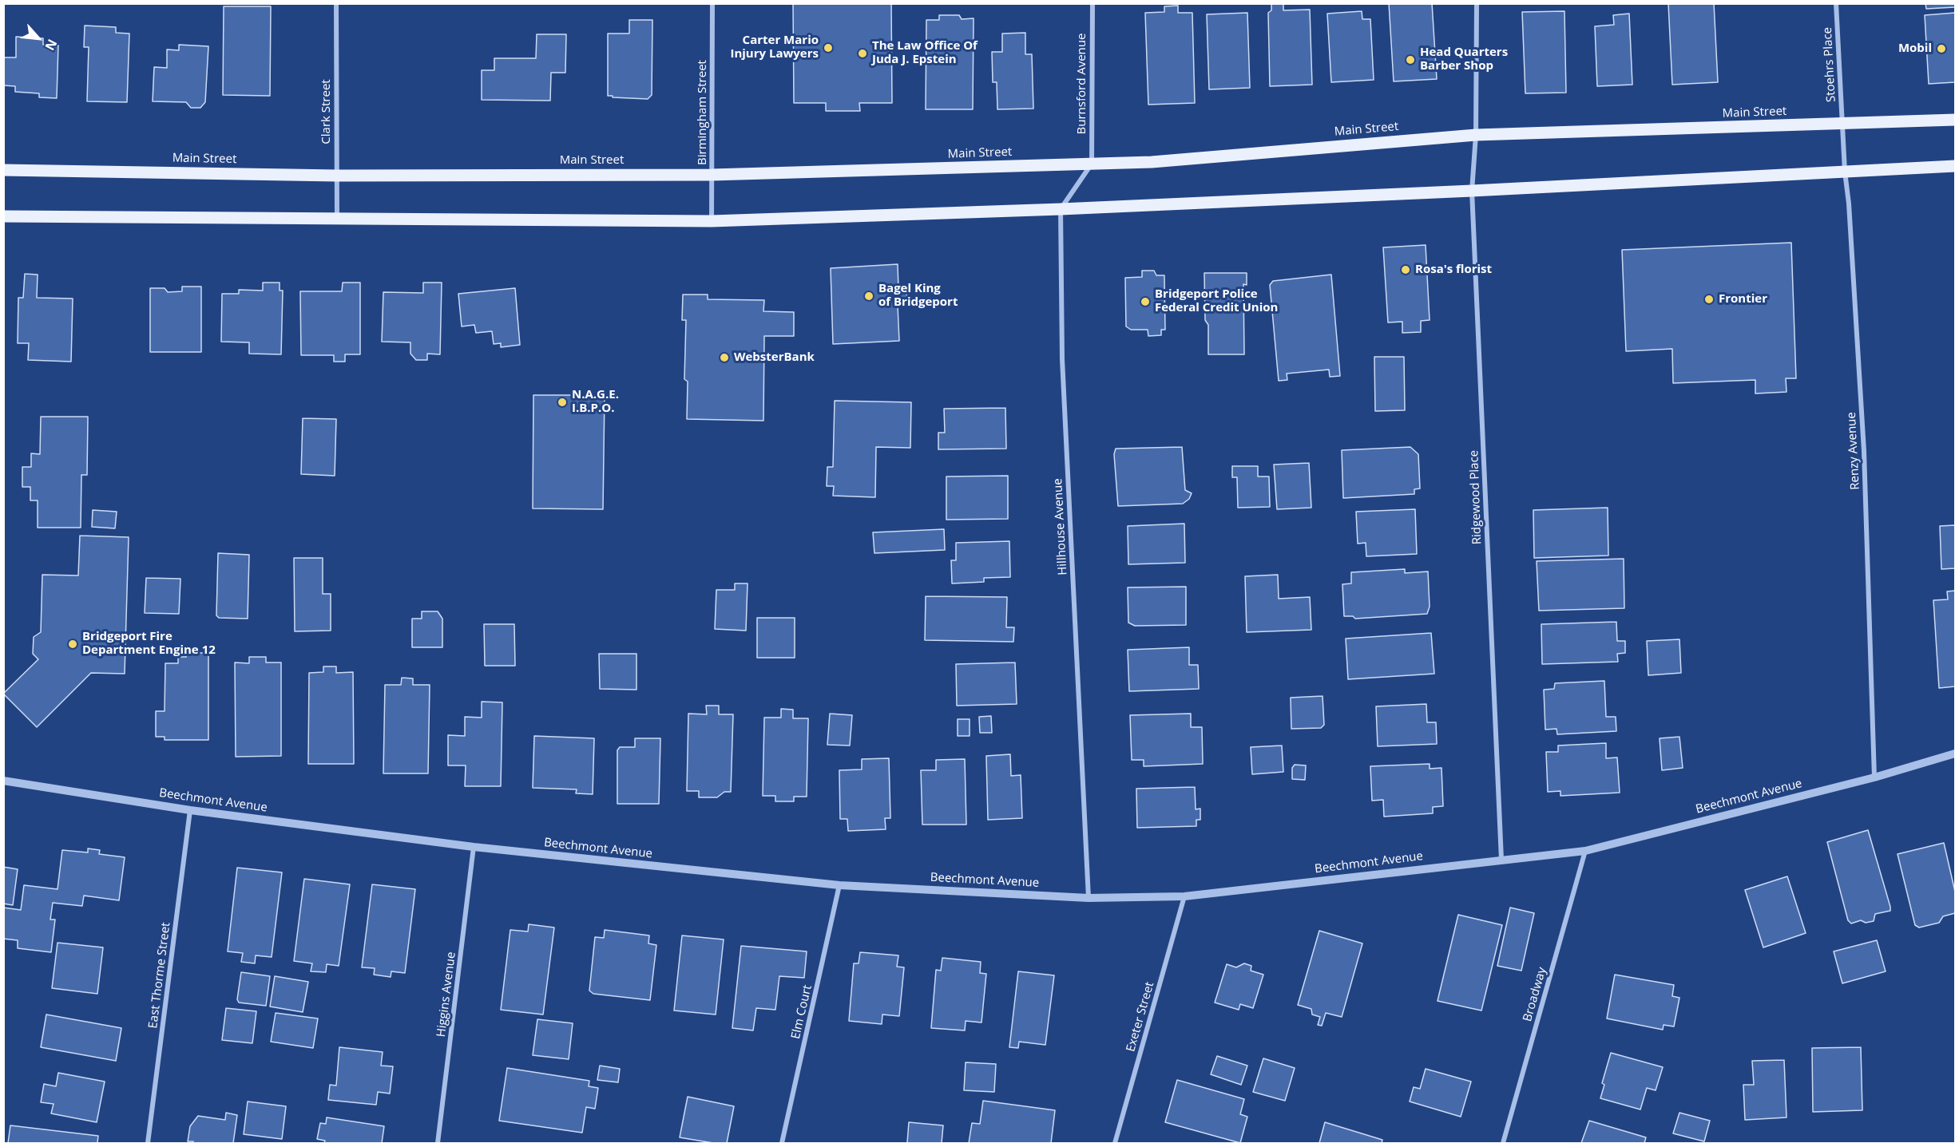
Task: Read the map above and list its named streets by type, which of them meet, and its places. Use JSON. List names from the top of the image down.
{
  "streets": {
    "main road": ["Main Street"],
    "street": [
      "Stoehrs Place",
      "Burnsford Avenue",
      "Clark Street",
      "Birmingham Street",
      "Renzy Avenue",
      "Ridgewood Place",
      "Hillhouse Avenue",
      "Beechmont Avenue",
      "East Thorme Street",
      "Higgins Avenue",
      "Broadway",
      "Elm Court",
      "Exeter Street"
    ]
  },
  "crossings": [
    ["Stoehrs Place", "Main Street"],
    ["Stoehrs Place", "Renzy Avenue"],
    ["Burnsford Avenue", "Main Street"],
    ["Clark Street", "Main Street"],
    ["Birmingham Street", "Main Street"],
    ["Main Street", "Renzy Avenue"],
    ["Main Street", "Ridgewood Place"],
    ["Renzy Avenue", "Beechmont Avenue"],
    ["Ridgewood Place", "Beechmont Avenue"],
    ["Hillhouse Avenue", "Beechmont Avenue"],
    ["Beechmont Avenue", "East Thorme Street"],
    ["Beechmont Avenue", "Higgins Avenue"],
    ["Beechmont Avenue", "Broadway"],
    ["Beechmont Avenue", "Elm Court"],
    ["Beechmont Avenue", "Exeter Street"]
  ],
  "places": [
    "Carter Mario Injury Lawyers",
    "Mobil",
    "The Law Office Of Juda J. Epstein",
    "Head Quarters Barber Shop",
    "Rosa's florist",
    "Bagel King of Bridgeport",
    "Frontier",
    "Bridgeport Police Federal Credit Union",
    "WebsterBank",
    "N.A.G.E. I.B.P.O.",
    "Bridgeport Fire Department Engine 12"
  ],
  "north": "bottom right"
}
